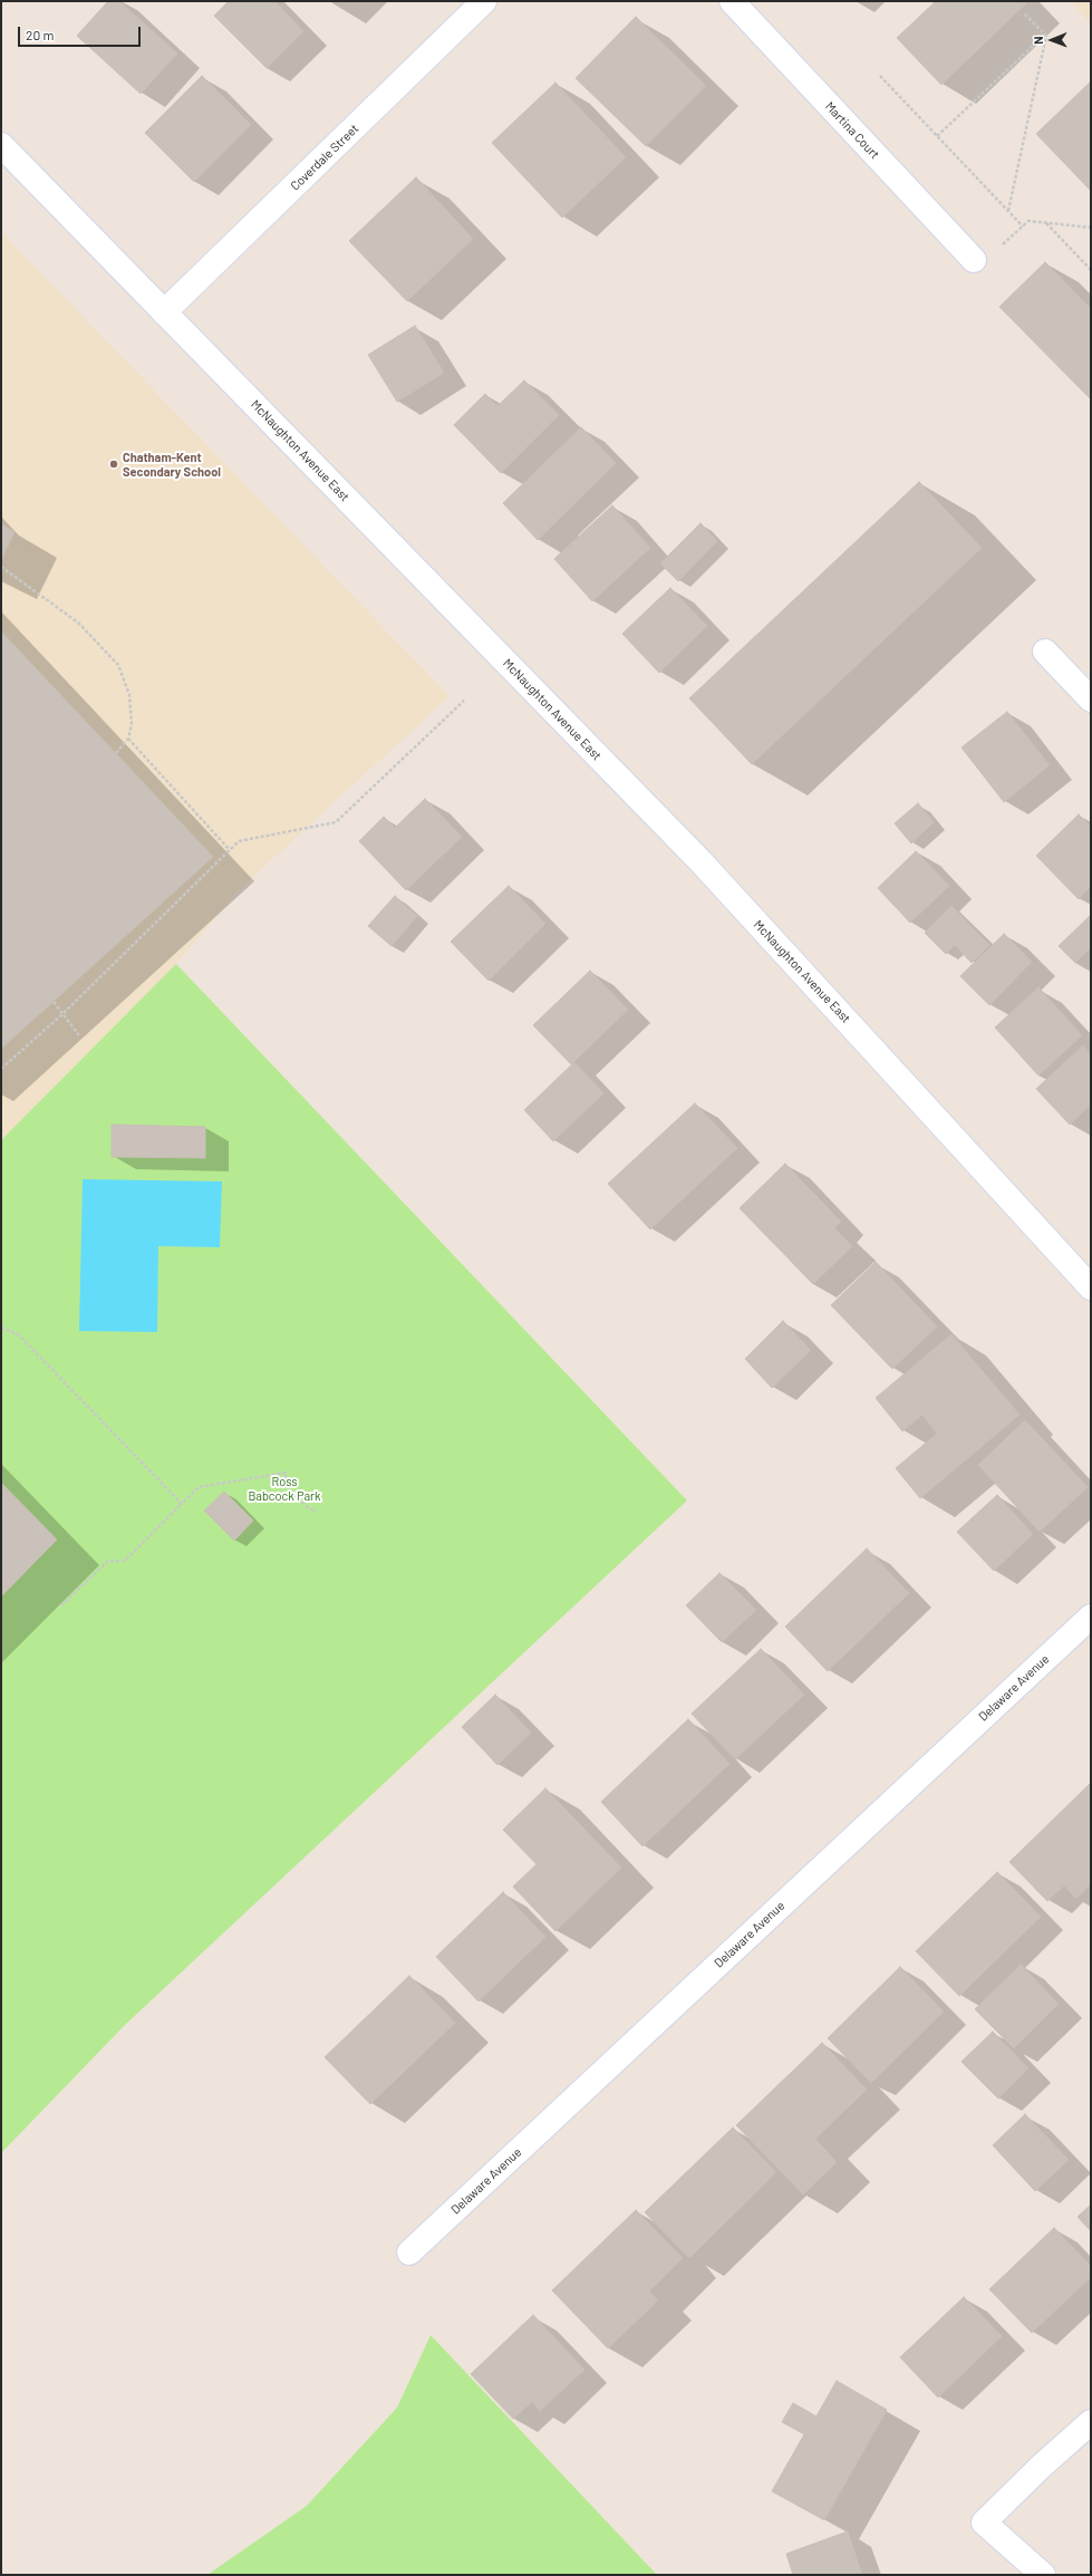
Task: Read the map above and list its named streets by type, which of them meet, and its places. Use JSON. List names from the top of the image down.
{
  "streets": {
    "street": [
      "Martina Court",
      "Coverdale Street",
      "McNaughton Avenue East",
      "Delaware Avenue"
    ]
  },
  "crossings": [
    ["Coverdale Street", "McNaughton Avenue East"]
  ],
  "parks": ["Ross Babcock Park"],
  "places": ["Chatham-Kent Secondary School"],
  "scale_bar": "20 m",
  "north": "left"
}
